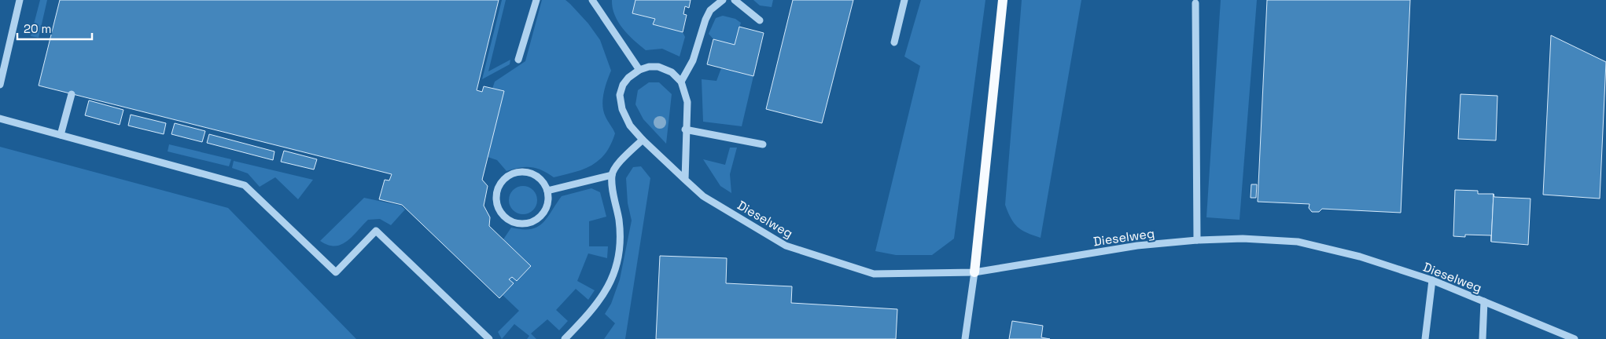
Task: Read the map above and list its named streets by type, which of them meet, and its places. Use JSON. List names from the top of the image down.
{
  "streets": {
    "street": ["Dieselweg"]
  },
  "scale_bar": "20 m"
}
